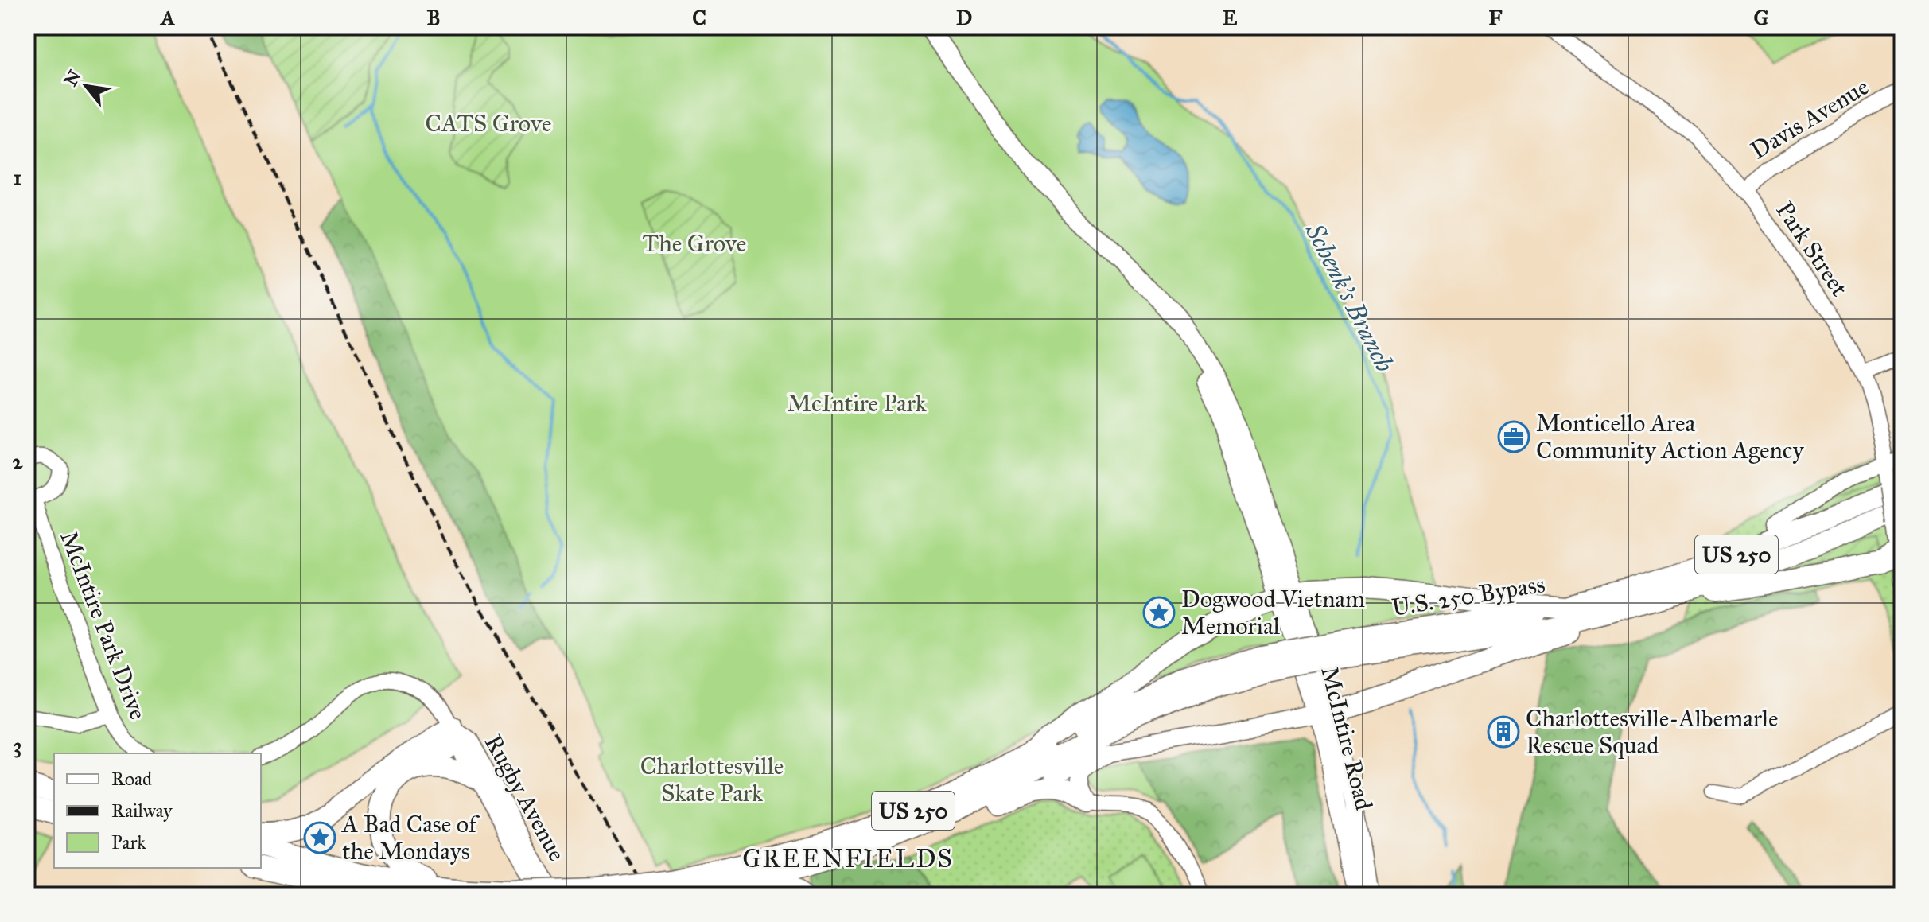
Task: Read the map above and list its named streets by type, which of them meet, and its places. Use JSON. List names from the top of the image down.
{
  "streets": {
    "highway": ["US 250", "U.S. 250 Bypass"],
    "main road": ["McIntire Road"],
    "street": [
      "Davis Avenue",
      "Park Street",
      "McIntire Park Drive",
      "Rugby Avenue"
    ]
  },
  "crossings": [
    ["Davis Avenue", "Park Street"],
    ["Park Street", "US 250"],
    ["US 250", "U.S. 250 Bypass"]
  ],
  "districts": ["GREENFIELDS"],
  "water": ["Schenk's Branch"],
  "parks": [
    "CATS Grove",
    "The Grove",
    "McIntire Park",
    "Charlottesville Skate Park"
  ],
  "places": {
    "office": ["Monticello Area Community Action Agency"],
    "place": ["Dogwood Vietnam Memorial", "A Bad Case of the Mondays"],
    "building": ["Charlottesville-Albemarle Rescue Squad"]
  },
  "legend": ["Road", "Railway", "Park"],
  "north": "top left",
  "grid": {
    "columns": [
      "A",
      "B",
      "C",
      "D",
      "E",
      "F",
      "G"
    ],
    "rows": ["1", "2", "3"]
  }
}
